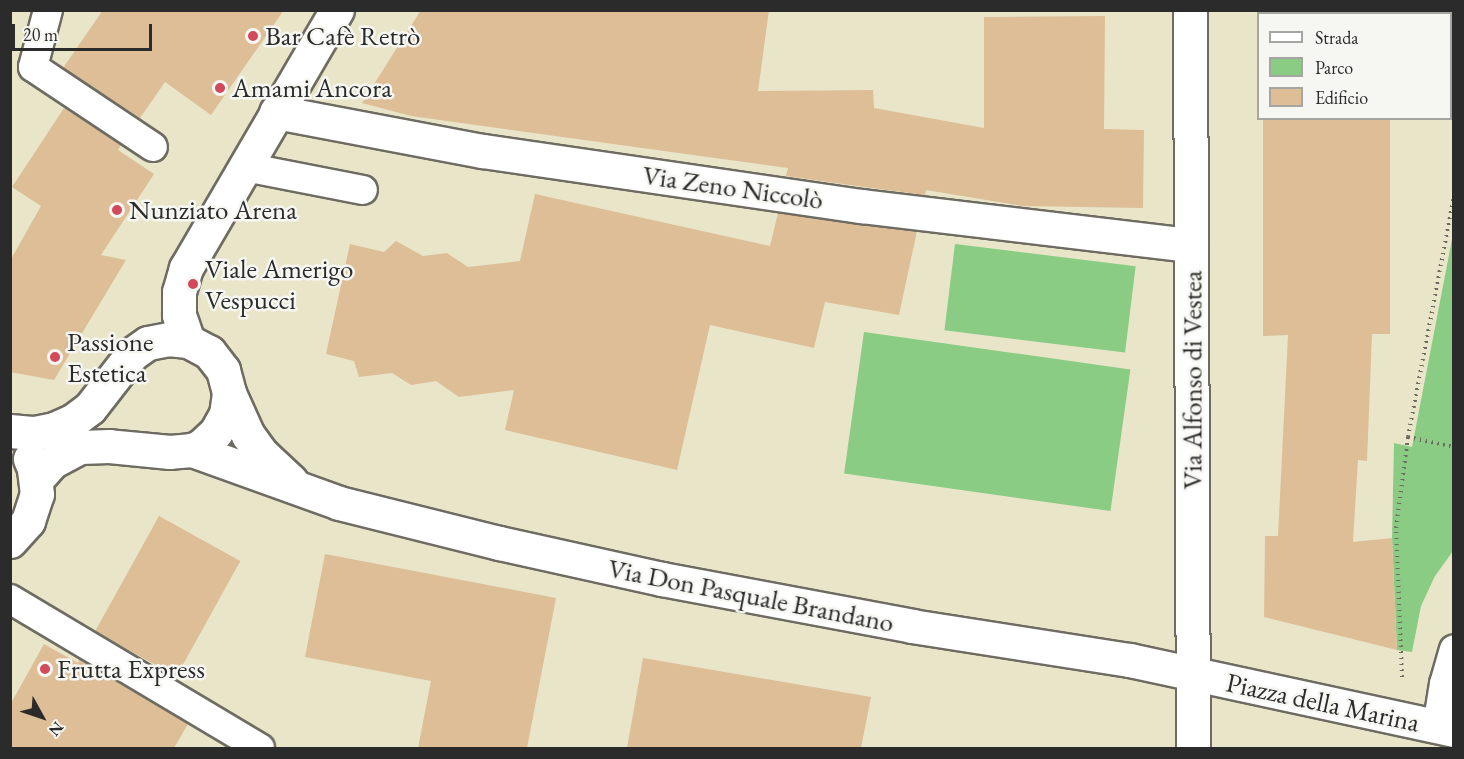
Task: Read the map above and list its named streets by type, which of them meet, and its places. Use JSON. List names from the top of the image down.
{
  "streets": {
    "street": [
      "Via Zeno Niccolò",
      "Via Alfonso di Vestea",
      "Via Don Pasquale Brandano",
      "Piazza della Marina"
    ]
  },
  "crossings": [
    ["Via Zeno Niccolò", "Via Alfonso di Vestea"],
    ["Via Alfonso di Vestea", "Via Don Pasquale Brandano"],
    ["Via Alfonso di Vestea", "Piazza della Marina"],
    ["Via Don Pasquale Brandano", "Piazza della Marina"]
  ],
  "places": [
    "Bar Cafè Retrò",
    "Amami Ancora",
    "Nunziato Arena",
    "Viale Amerigo Vespucci",
    "Passione Estetica",
    "Frutta Express"
  ],
  "legend": ["Strada", "Parco", "Edificio"],
  "scale_bar": "20 m",
  "north": "bottom right"
}
